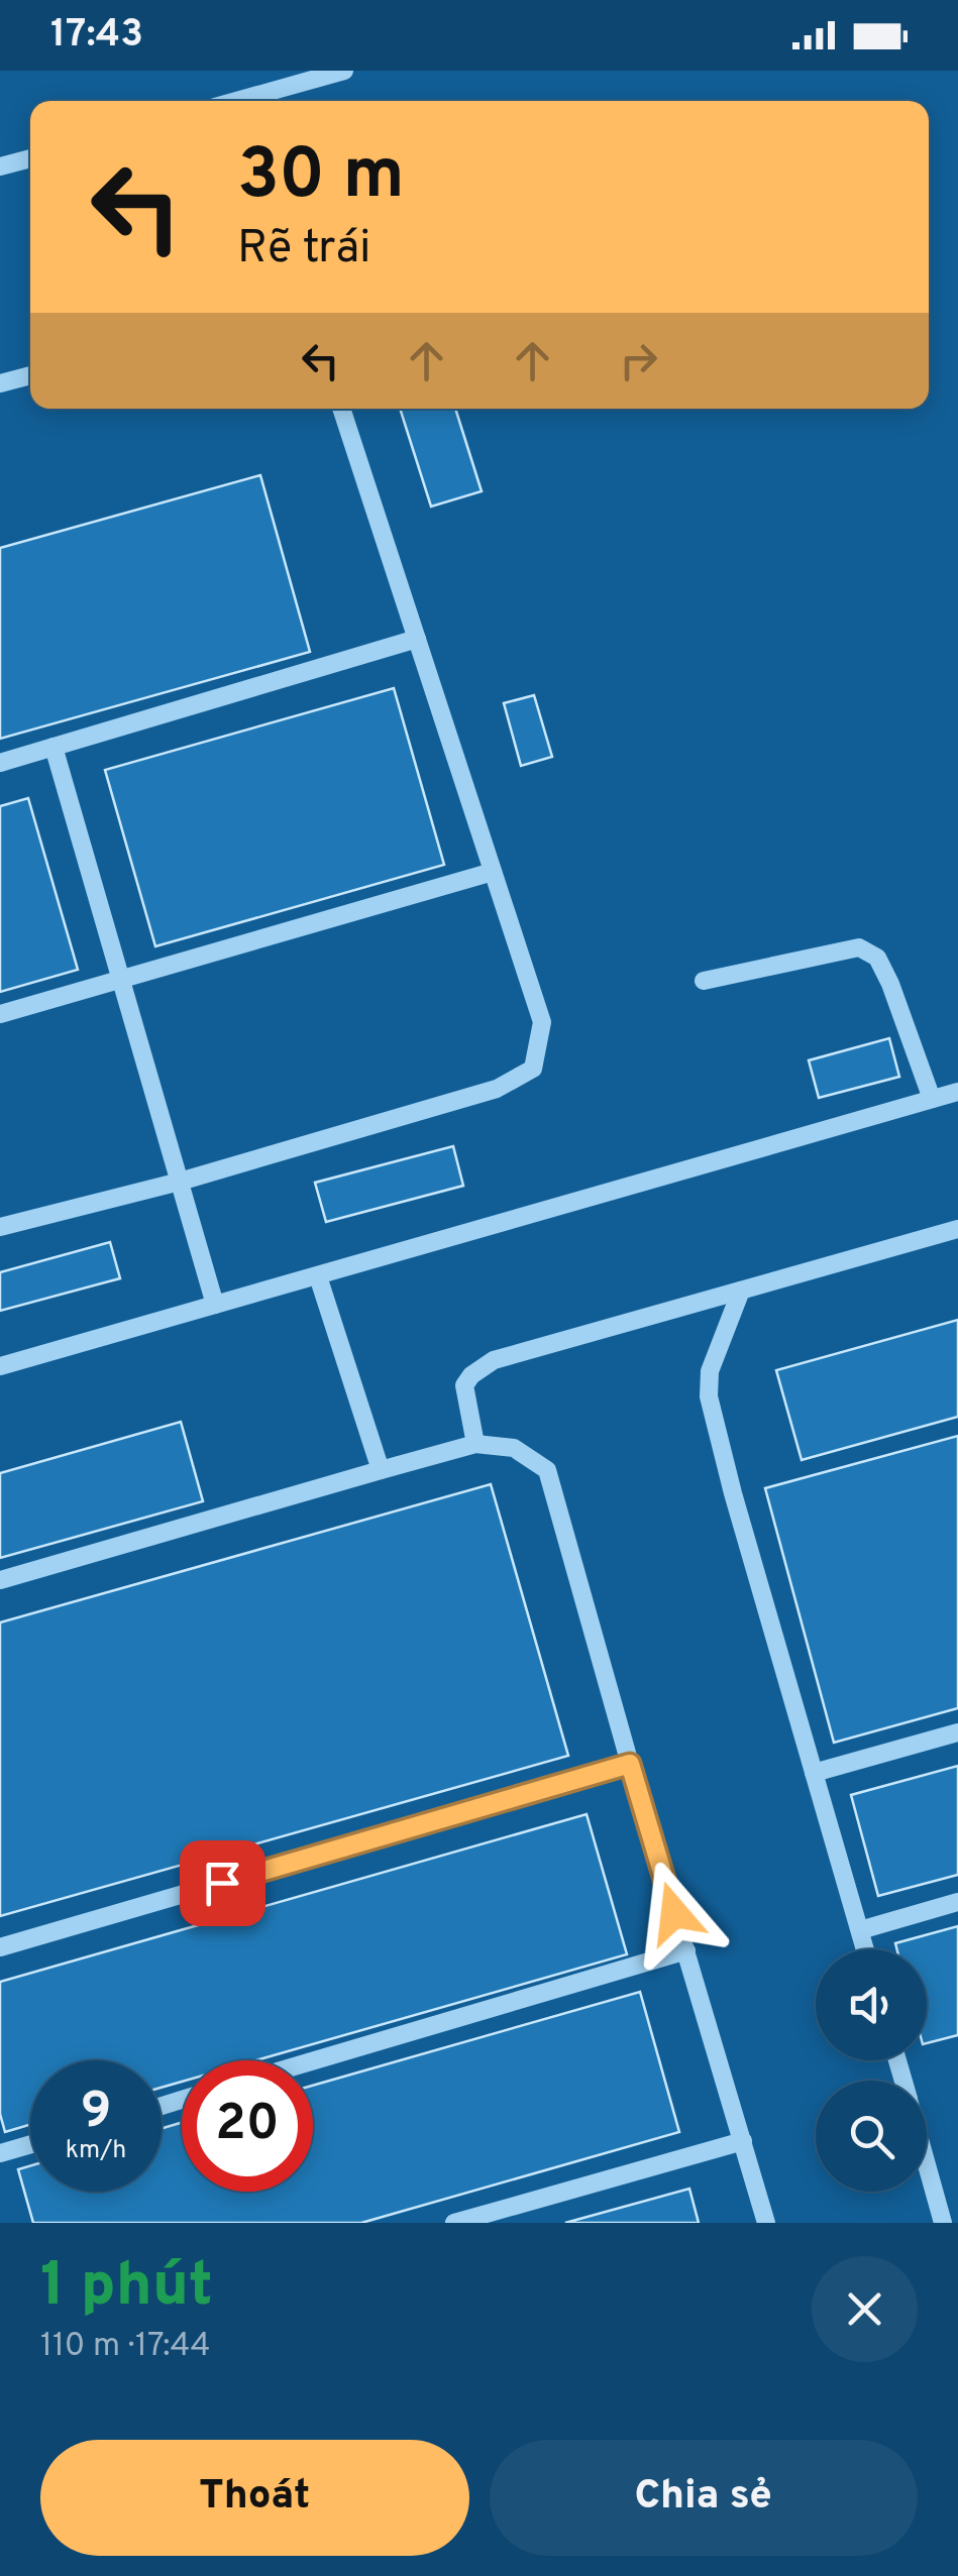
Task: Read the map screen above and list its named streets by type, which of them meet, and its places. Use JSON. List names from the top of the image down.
{
  "page": {
    "status": "17:43",
    "turn": ["30 m", "Rẽ trái"],
    "speed": "9 km/h",
    "limit": "20",
    "heading": ["1 phút", "110 m · 17:44"],
    "buttons": ["Thoát", "Chia sẻ"]
  }
}
